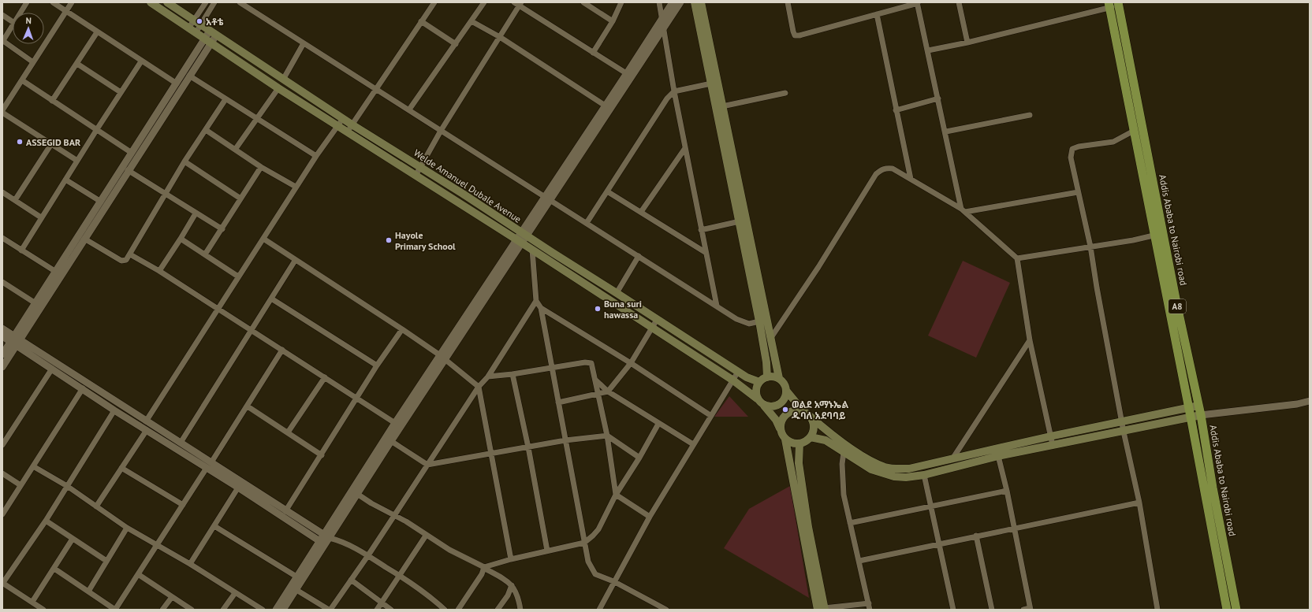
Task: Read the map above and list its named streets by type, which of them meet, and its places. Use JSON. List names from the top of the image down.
{
  "streets": {
    "highway": ["Addis Ababa to Nairobi road", "A8"],
    "main road": ["Welde Amanuel Dubale Avenue"]
  },
  "places": [
    "አቶቴ",
    "ASSEGID BAR",
    "Hayole Primary School",
    "Buna suri hawassa",
    "ወልደ አማኑኤል ዱባለ አደባባይ"
  ],
  "north": "top"
}
